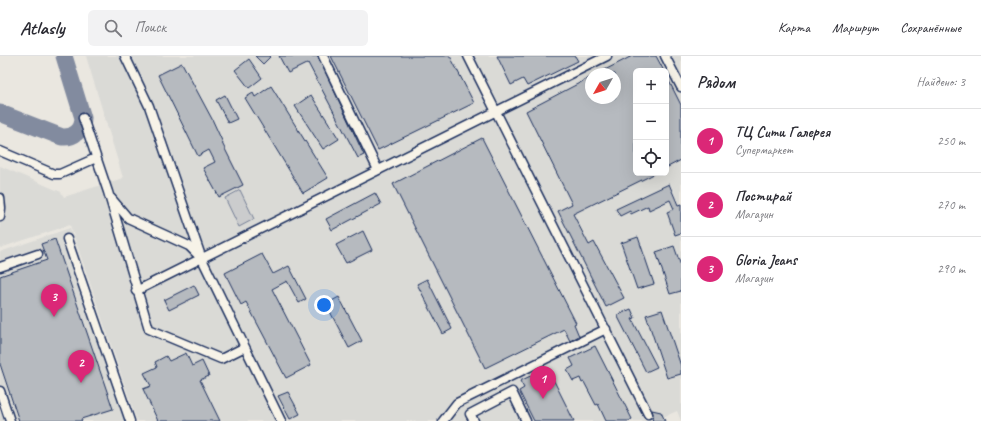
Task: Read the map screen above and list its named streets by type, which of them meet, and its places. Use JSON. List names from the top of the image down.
{
  "north": "bottom left",
  "page": {
    "header": "Atlasly",
    "search": "Поиск",
    "nav": ["Карта", "Маршрут", "Сохранённые"],
    "heading": ["Рядом", "Найдено: 3"],
    "map_buttons": ["+", "−"],
    "list": [
      {
        "mark": "1",
        "name": "ТЦ Сити Галерея",
        "note": "Супермаркет",
        "value": "250 m"
      },
      {
        "mark": "2",
        "name": "Постирай",
        "note": "Магазин",
        "value": "270 m"
      },
      {
        "mark": "3",
        "name": "Gloria Jeans",
        "note": "Магазин",
        "value": "290 m"
      }
    ],
    "pins": ["3", "2", "1"]
  }
}
